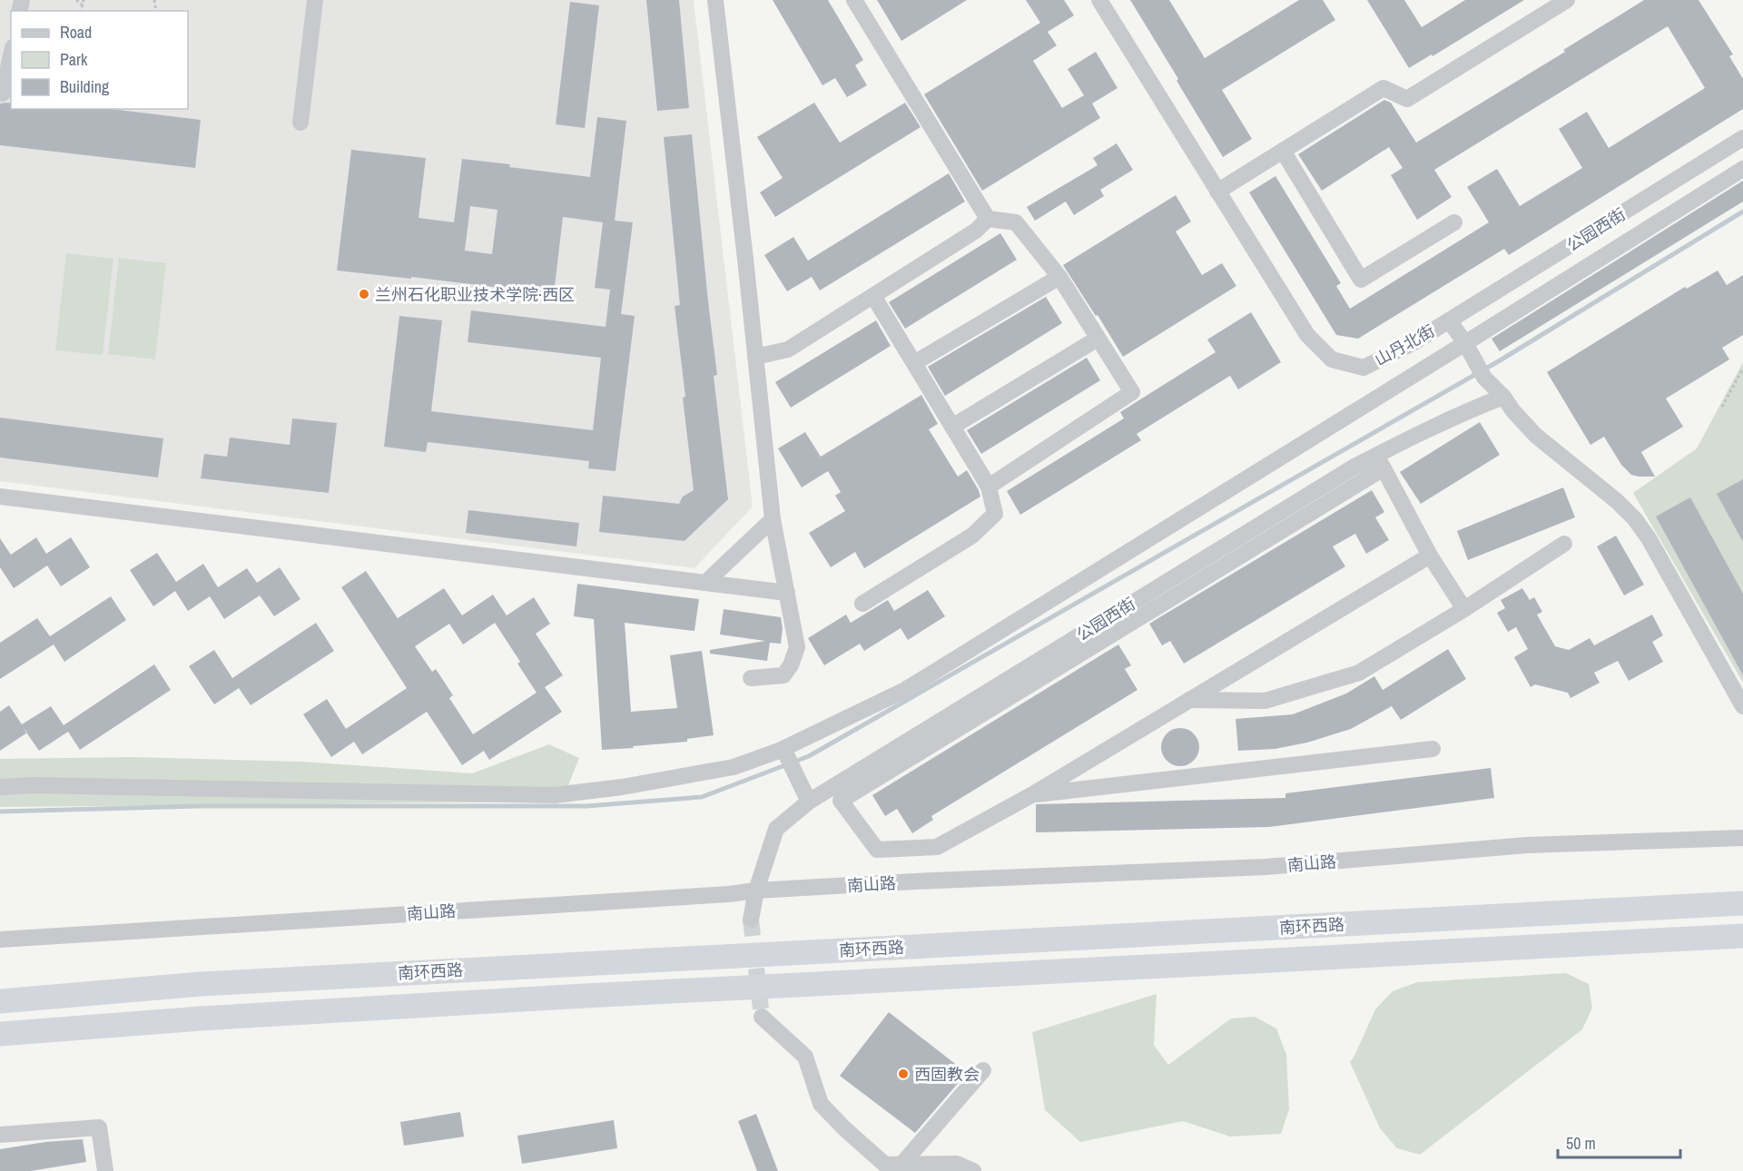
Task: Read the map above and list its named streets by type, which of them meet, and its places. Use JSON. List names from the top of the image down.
{
  "streets": {
    "highway": ["南环西路"],
    "street": ["公园西街", "山丹北街", "南山路"]
  },
  "crossings": [
    ["公园西街", "山丹北街"],
    ["公园西街", "南山路"]
  ],
  "places": ["兰州石化职业技术学院·西区", "西固教会"],
  "legend": ["Road", "Park", "Building"],
  "scale_bar": "50 m"
}
